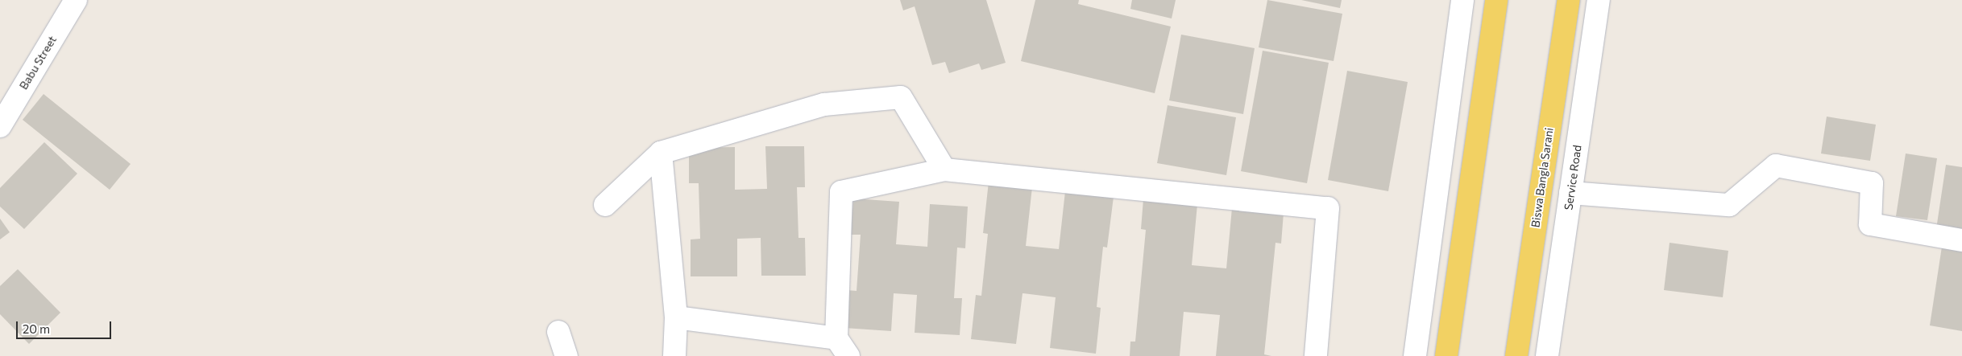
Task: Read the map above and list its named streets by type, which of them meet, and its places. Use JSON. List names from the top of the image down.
{
  "streets": {
    "main road": ["Biswa Bangla Sarani"],
    "street": ["Babu Street", "Service Road"]
  },
  "scale_bar": "20 m"
}
